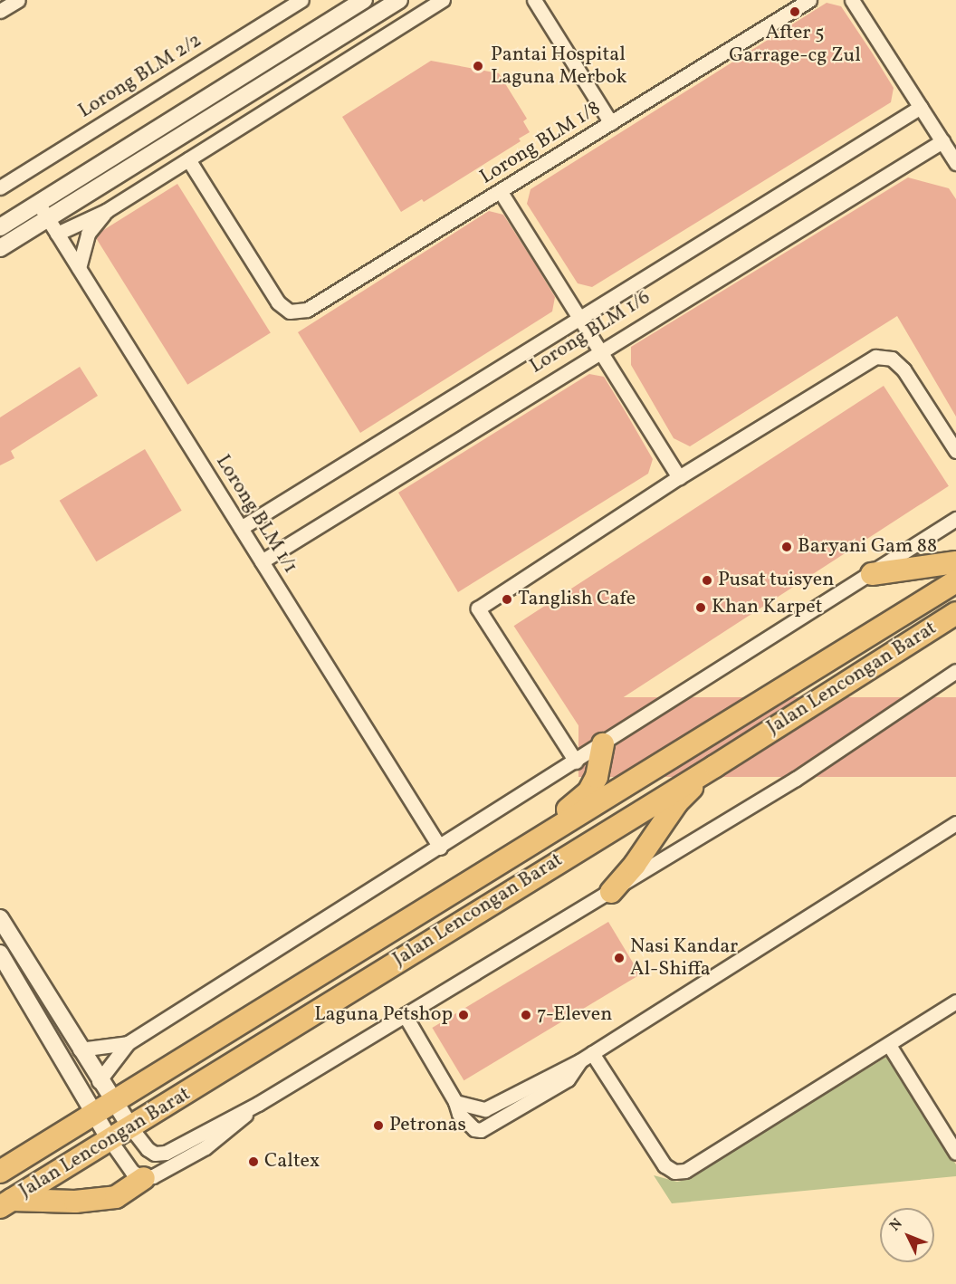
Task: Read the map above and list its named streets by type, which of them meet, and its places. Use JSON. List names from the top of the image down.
{
  "streets": {
    "highway": ["Jalan Lencongan Barat"],
    "street": [
      "Lorong BLM 2/2",
      "Lorong BLM 1/8",
      "Lorong BLM 1/6",
      "Lorong BLM 1/1"
    ]
  },
  "crossings": [
    ["Lorong BLM 1/6", "Lorong BLM 1/1"]
  ],
  "places": [
    "After 5 Garrage-cg Zul",
    "Pantai Hospital Laguna Merbok",
    "Baryani Gam 88",
    "Pusat tuisyen",
    "Tanglish Cafe",
    "Khan Karpet",
    "Nasi Kandar Al-Shiffa",
    "Laguna Petshop",
    "7-Eleven",
    "Petronas",
    "Caltex"
  ],
  "north": "top left"
}
